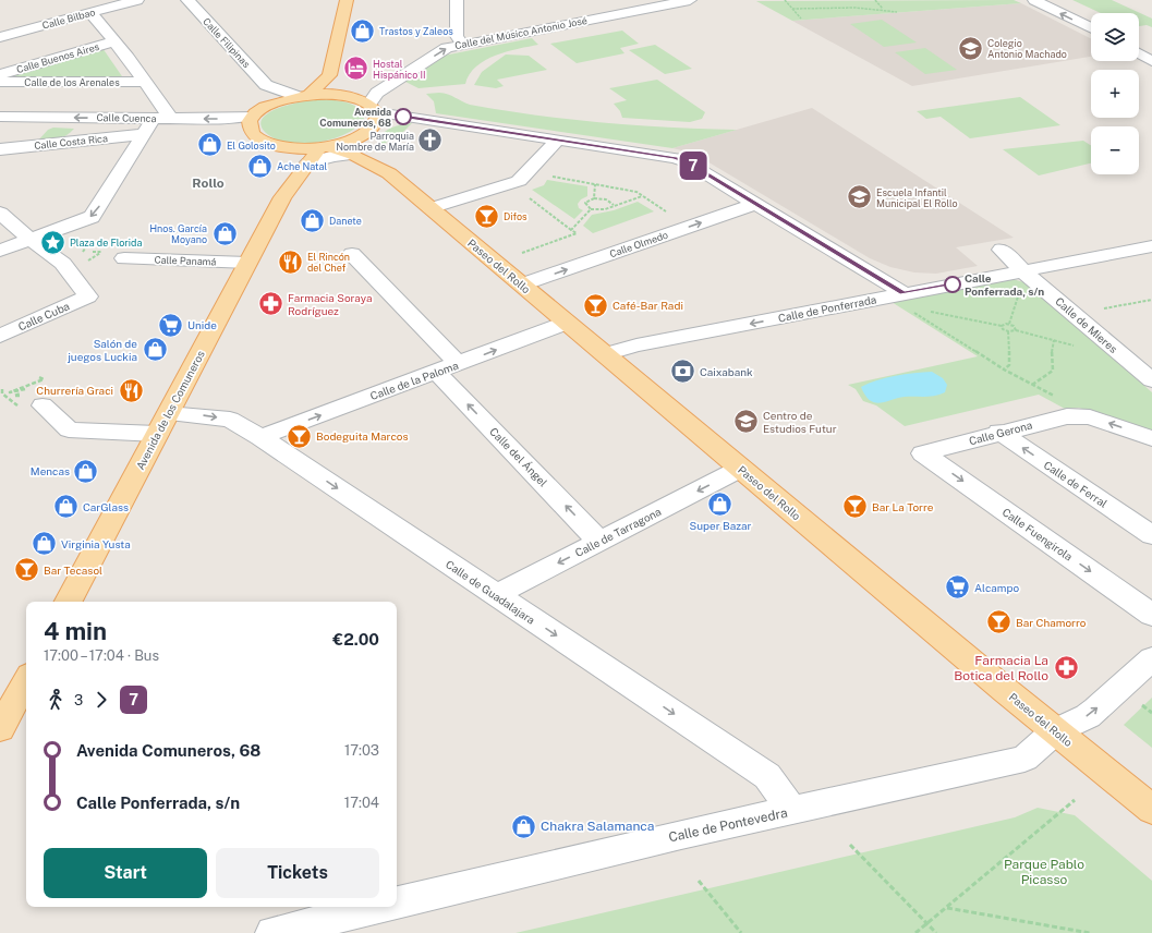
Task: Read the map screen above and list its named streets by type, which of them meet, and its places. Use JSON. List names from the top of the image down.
{
  "streets": {
    "main road": ["Paseo del Rollo", "Avenida de los Comuneros"],
    "street": [
      "Calle Bilbao",
      "Calle del Músico Antonio José",
      "Calle Filipinas",
      "Calle Buenos Aires",
      "Calle de los Arenales",
      "Calle Cuenca",
      "Calle Costa Rica",
      "Calle Olmedo",
      "Calle Panamá",
      "Calle de Ponferrada",
      "Calle Cuba",
      "Calle de Mieres",
      "Calle de la Paloma",
      "Calle Gerona",
      "Calle del Ángel",
      "Calle de Ferral",
      "Calle de Tarragona",
      "Calle Fuengirola",
      "Calle de Guadalajara",
      "Calle de Pontevedra"
    ]
  },
  "crossings": [
    ["Calle Olmedo", "Paseo del Rollo"],
    ["Calle Panamá", "Avenida de los Comuneros"],
    ["Paseo del Rollo", "Calle de Ponferrada"],
    ["Paseo del Rollo", "Calle de la Paloma"],
    ["Paseo del Rollo", "Avenida de los Comuneros"],
    ["Paseo del Rollo", "Calle de Tarragona"],
    ["Paseo del Rollo", "Calle de Pontevedra"],
    ["Calle de Ponferrada", "Calle de Mieres"],
    ["Calle de la Paloma", "Calle del Ángel"],
    ["Calle de la Paloma", "Calle de Guadalajara"],
    ["Avenida de los Comuneros", "Calle de Guadalajara"],
    ["Calle Gerona", "Calle de Ferral"],
    ["Calle Gerona", "Calle Fuengirola"],
    ["Calle del Ángel", "Calle de Tarragona"],
    ["Calle de Tarragona", "Calle de Guadalajara"],
    ["Calle de Guadalajara", "Calle de Pontevedra"]
  ],
  "one_way": [
    "Calle Cuenca",
    "Calle de Ponferrada",
    "Calle de la Paloma",
    "Calle Gerona",
    "Calle del Ángel",
    "Calle de Ferral",
    "Calle de Tarragona",
    "Calle Fuengirola",
    "Calle de Guadalajara"
  ],
  "districts": ["Rollo"],
  "parks": ["Parque Pablo Picasso"],
  "places": {
    "shop": [
      "Trastos y Zaleos",
      "El Golosito",
      "Ache Natal",
      "Danete",
      "Hnos. García Moyano",
      "Salón de juegos Luckia",
      "Mencas",
      "Super Bazar",
      "CarGlass",
      "Virginia Yusta",
      "Chakra Salamanca"
    ],
    "school or university": ["Colegio Antonio Machado", "Escuela Infantil Municipal El Rollo", "Centro de Estudios Futur"],
    "hotel": ["Hostal Hispánico II"],
    "other": ["Avenida Comuneros, 68", "Calle Ponferrada, s/n"],
    "church": ["Parroquia Nombre de María"],
    "bar": [
      "Difos",
      "Café-Bar Radi",
      "Bodeguita Marcos",
      "Bar La Torre",
      "Bar Tecasol",
      "Bar Chamorro"
    ],
    "place": ["Plaza de Florida"],
    "restaurant": ["El Rincón del Chef", "Churrería Graci"],
    "pharmacy": ["Farmacia Soraya Rodríguez", "Farmacia La Botica del Rollo"],
    "supermarket": ["Unide", "Alcampo"],
    "bank": ["Caixabank"]
  },
  "lines": ["bus line 7"],
  "page": {
    "on_map": "7",
    "map_buttons": ["+", "−"],
    "heading": ["4 min", "17:00 – 17:04 · Bus", "€2.00"],
    "legs": ["3", "7"],
    "list": [
      {
        "name": "Avenida Comuneros, 68",
        "value": "17:03"
      },
      {
        "name": "Calle Ponferrada, s/n",
        "value": "17:04"
      }
    ],
    "buttons": ["Start", "Tickets"]
  }
}
